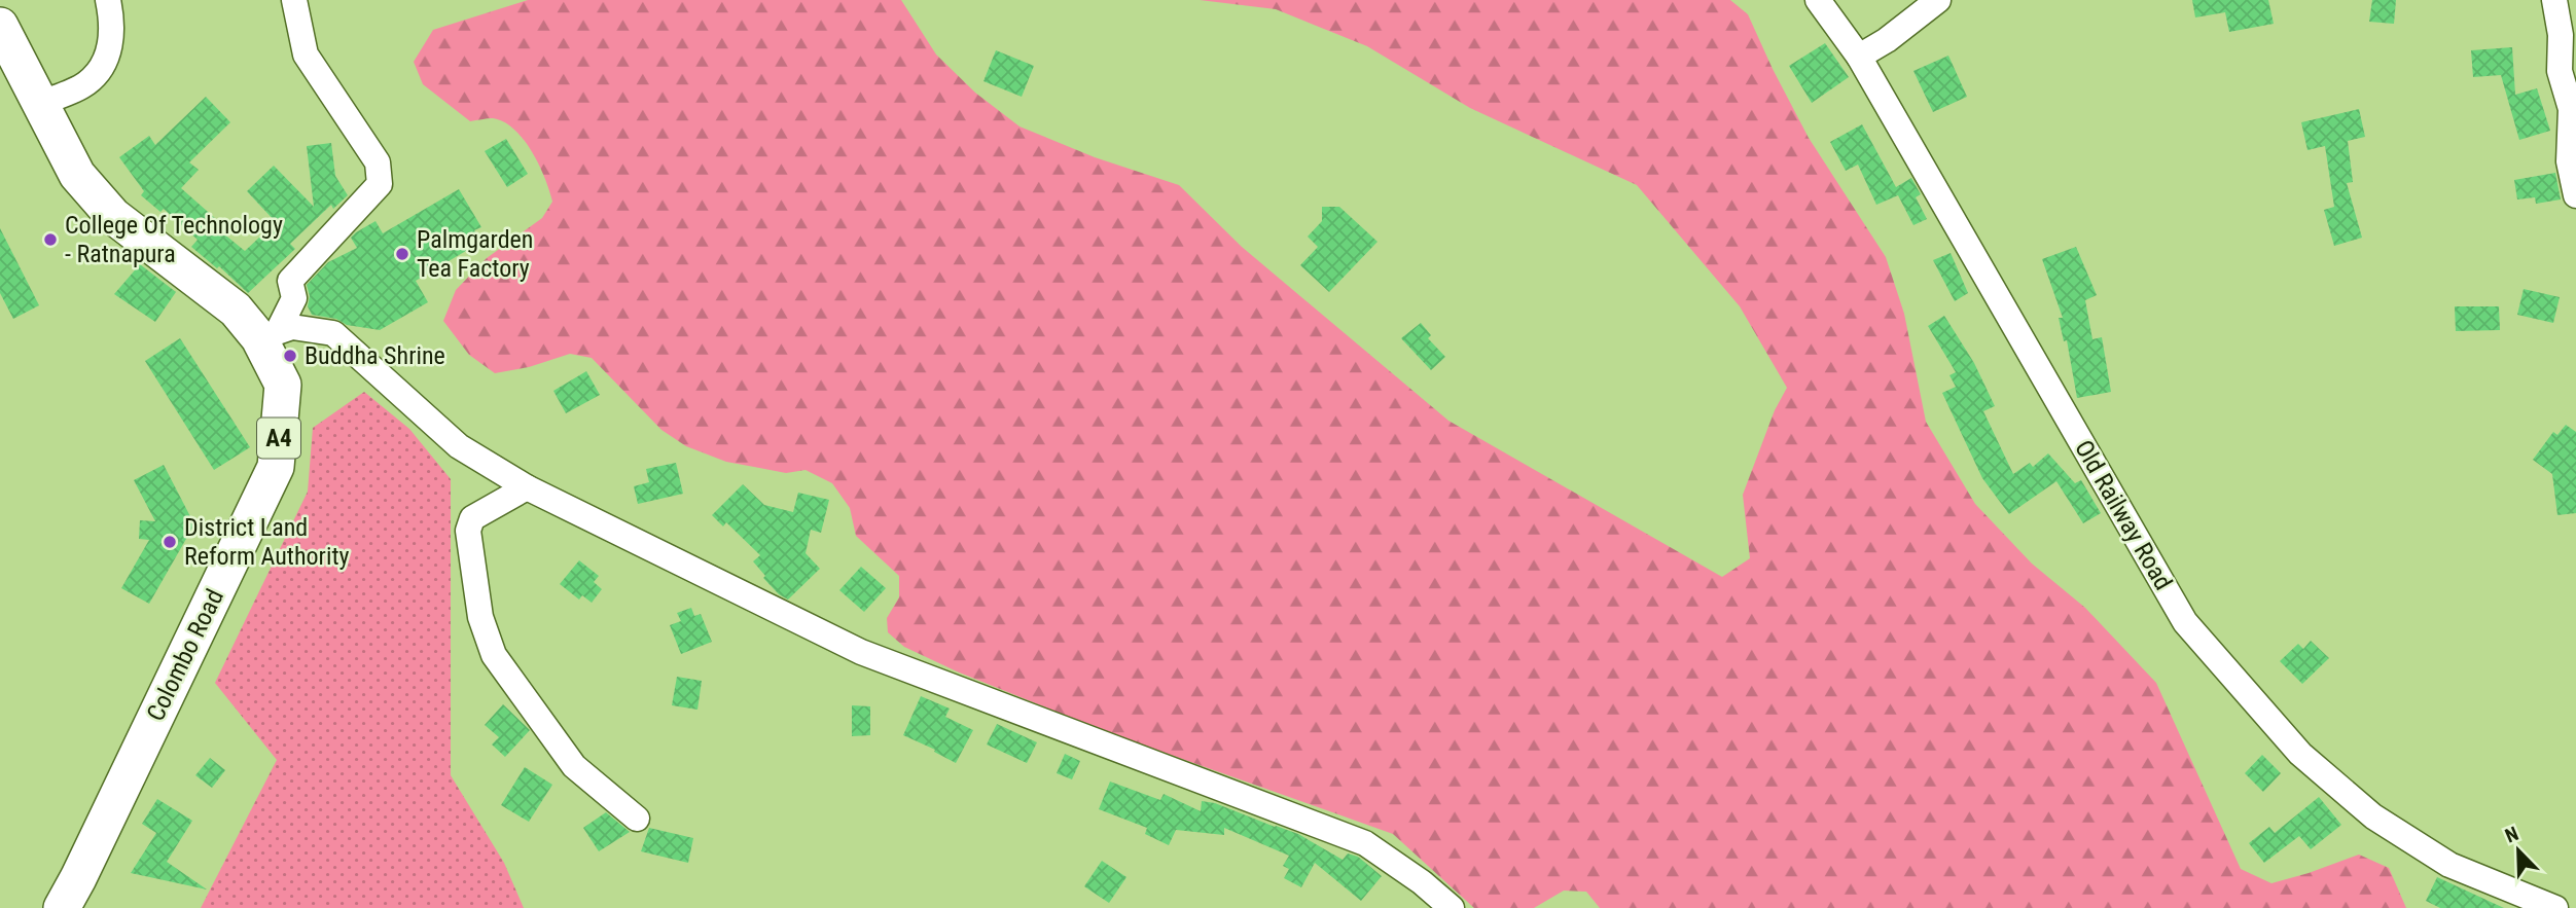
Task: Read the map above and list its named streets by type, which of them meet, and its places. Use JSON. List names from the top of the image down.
{
  "streets": {
    "highway": ["A4", "Colombo Road"],
    "street": ["Old Railway Road"]
  },
  "places": [
    "College Of Technology - Ratnapura",
    "Palmgarden Tea Factory",
    "Buddha Shrine",
    "District Land Reform Authority"
  ],
  "north": "top left"
}
